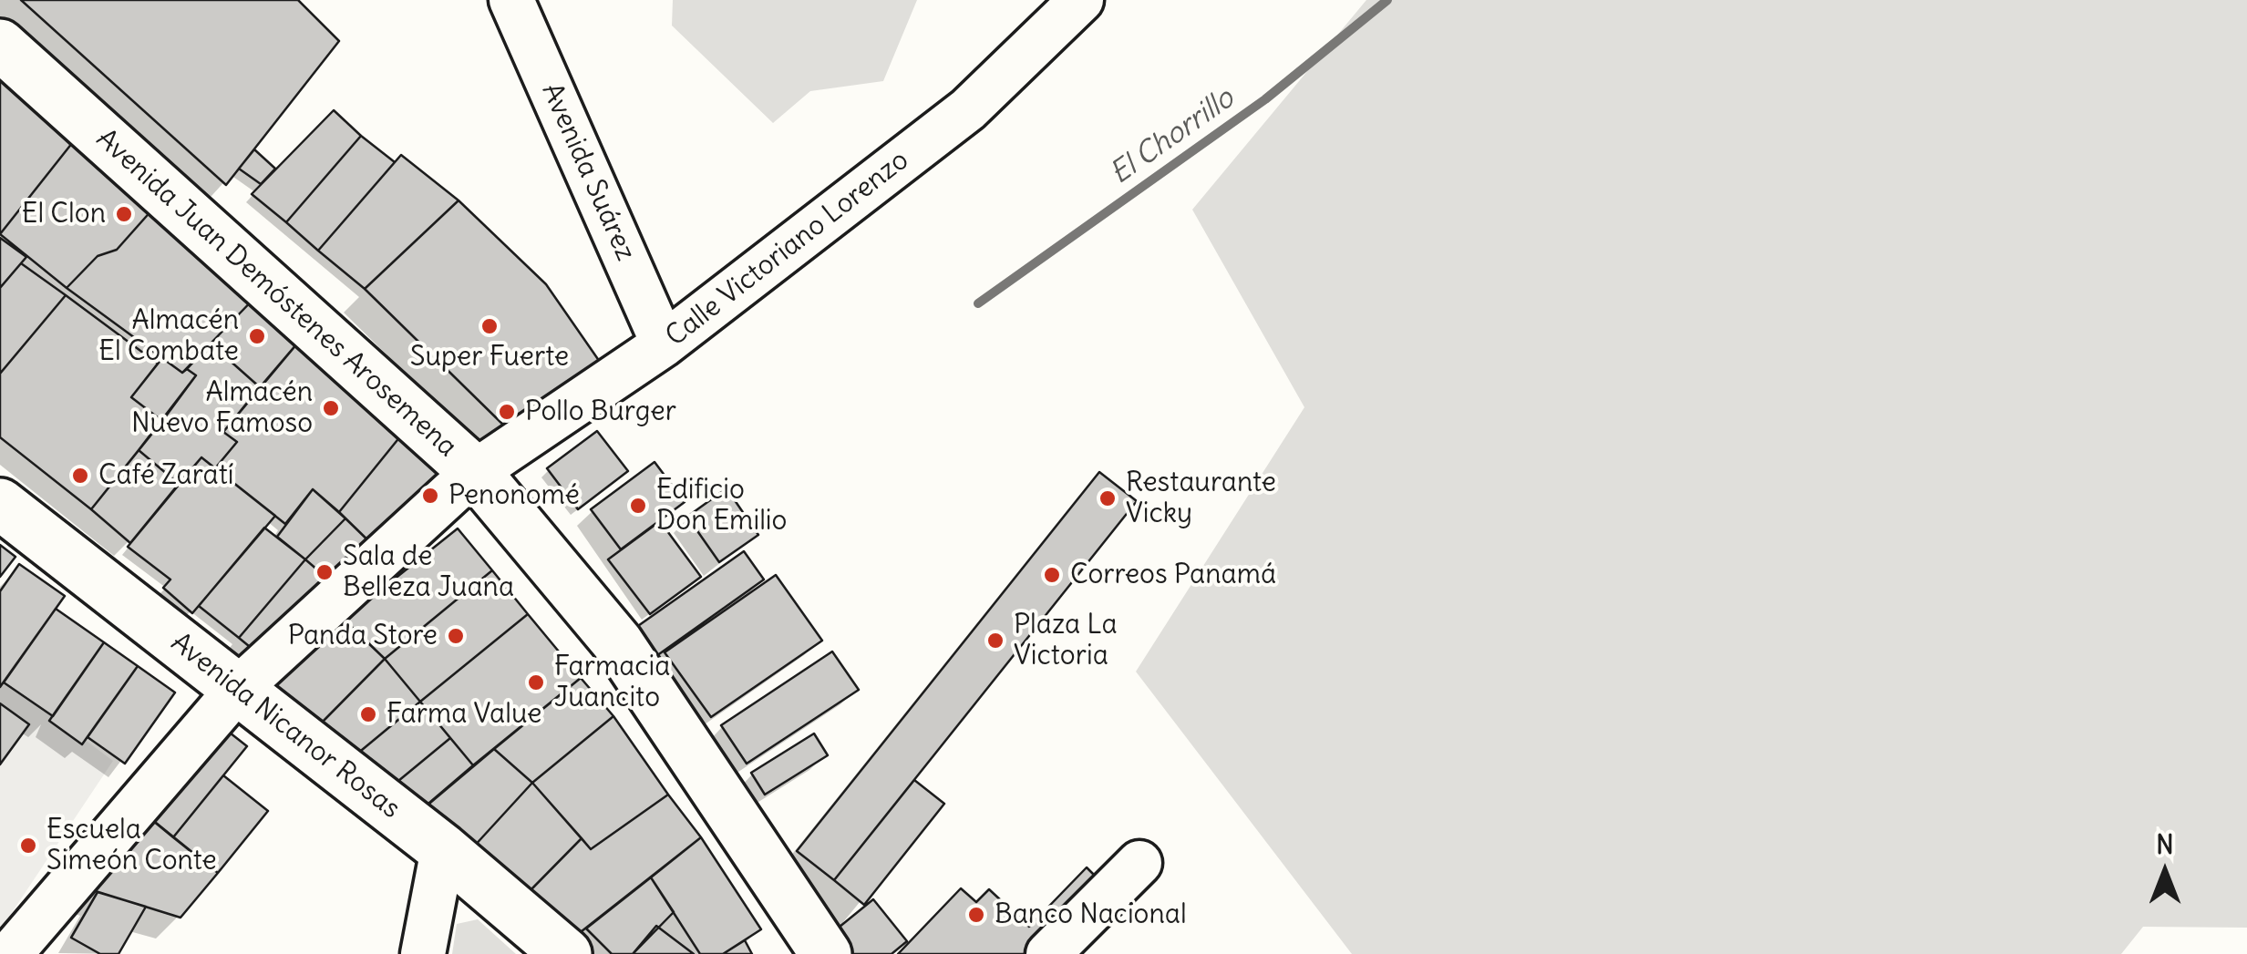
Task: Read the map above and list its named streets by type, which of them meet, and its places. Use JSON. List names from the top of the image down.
{
  "streets": {
    "main road": ["Avenida Juan Demóstenes Arosemena", "Avenida Nicanor Rosas"],
    "street": ["Avenida Suárez", "Calle Victoriano Lorenzo"]
  },
  "crossings": [
    ["Avenida Suárez", "Calle Victoriano Lorenzo"],
    ["Calle Victoriano Lorenzo", "Avenida Juan Demóstenes Arosemena"],
    ["Calle Victoriano Lorenzo", "Avenida Nicanor Rosas"]
  ],
  "water": ["El Chorrillo"],
  "places": [
    "El Clon",
    "Super Fuerte",
    "Almacén El Combate",
    "Almacén Nuevo Famoso",
    "Pollo Burger",
    "Café Zaratí",
    "Penonomé",
    "Restaurante Vicky",
    "Edificio Don Emilio",
    "Sala de Belleza Juana",
    "Correos Panamá",
    "Panda Store",
    "Plaza La Victoria",
    "Farmacia Juancito",
    "Farma Value",
    "Escuela Simeón Conte",
    "Banco Nacional"
  ],
  "north": "top"
}
